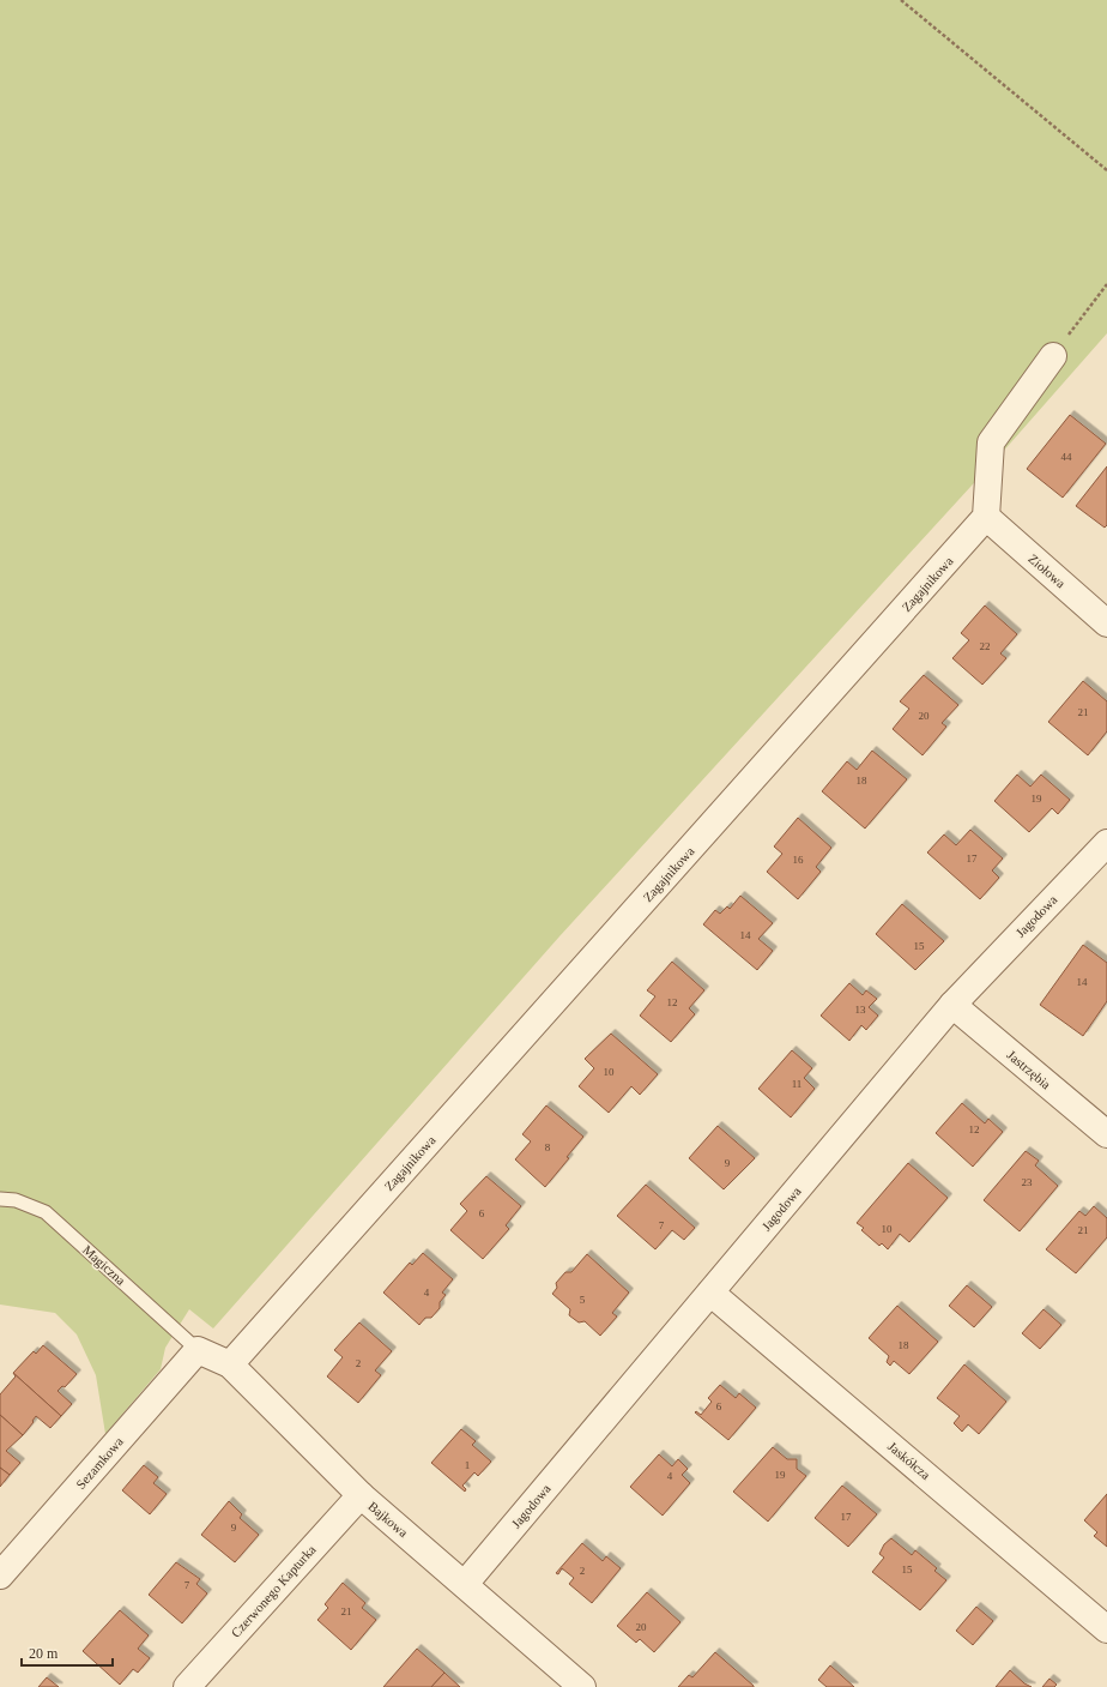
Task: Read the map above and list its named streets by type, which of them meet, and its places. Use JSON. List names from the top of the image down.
{
  "streets": {
    "street": [
      "Ziołowa",
      "Zagajnikowa",
      "Jagodowa",
      "Jastrzębia",
      "Jaskółcza",
      "Sezamkowa",
      "Bajkowa",
      "Czerwonego Kapturka"
    ],
    "lane": ["Magiczna"]
  },
  "crossings": [
    ["Ziołowa", "Zagajnikowa"],
    ["Zagajnikowa", "Bajkowa"],
    ["Jagodowa", "Jastrzębia"],
    ["Jagodowa", "Jaskółcza"],
    ["Jagodowa", "Bajkowa"],
    ["Magiczna", "Sezamkowa"],
    ["Magiczna", "Bajkowa"],
    ["Sezamkowa", "Bajkowa"],
    ["Bajkowa", "Czerwonego Kapturka"]
  ],
  "house_numbers": [
    "44",
    "22",
    "21",
    "20",
    "18",
    "19",
    "17",
    "16",
    "14",
    "15",
    "14",
    "12",
    "13",
    "10",
    "11",
    "12",
    "8",
    "9",
    "23",
    "6",
    "7",
    "10",
    "21",
    "4",
    "5",
    "18",
    "2",
    "6",
    "1",
    "19",
    "4",
    "17",
    "9",
    "15",
    "2",
    "7",
    "21",
    "20"
  ],
  "scale_bar": "20 m"
}
